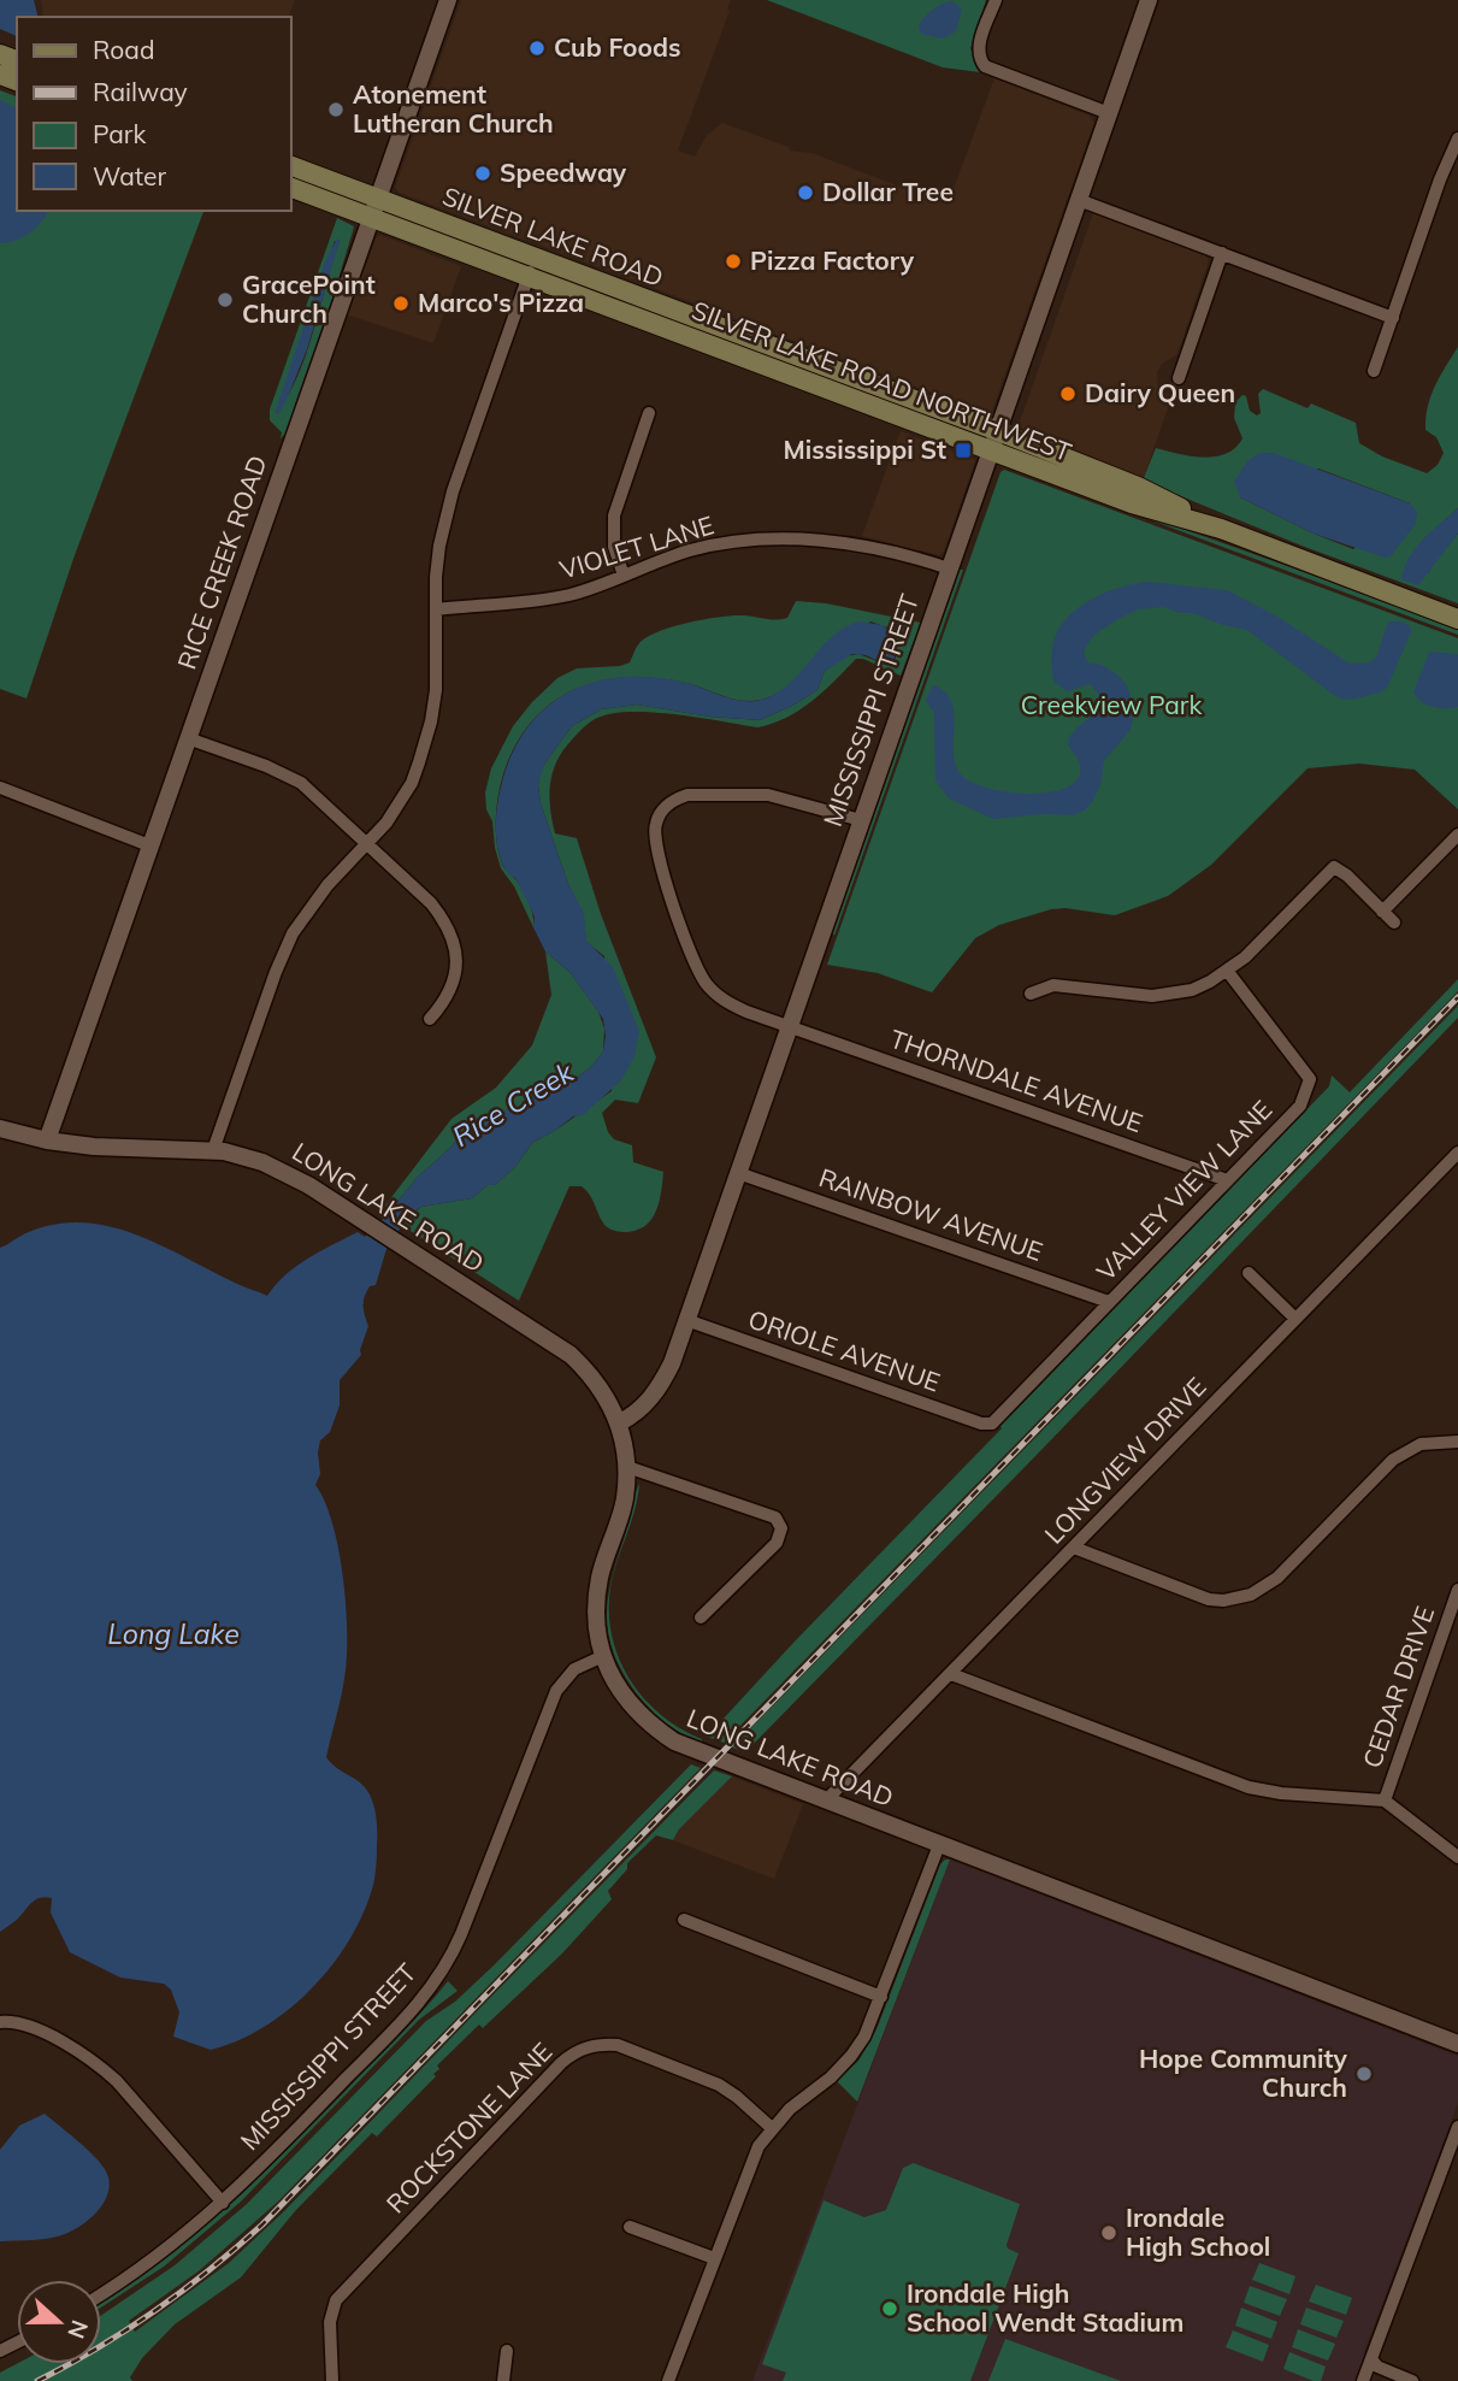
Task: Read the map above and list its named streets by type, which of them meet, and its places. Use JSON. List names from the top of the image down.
{
  "streets": {
    "main road": ["SILVER LAKE ROAD", "SILVER LAKE ROAD NORTHWEST"],
    "street": [
      "VIOLET LANE",
      "RICE CREEK ROAD",
      "MISSISSIPPI STREET",
      "THORNDALE AVENUE",
      "VALLEY VIEW LANE",
      "LONG LAKE ROAD",
      "RAINBOW AVENUE",
      "ORIOLE AVENUE",
      "LONGVIEW DRIVE",
      "CEDAR DRIVE",
      "ROCKSTONE LANE"
    ]
  },
  "crossings": [
    ["SILVER LAKE ROAD", "SILVER LAKE ROAD NORTHWEST"],
    ["SILVER LAKE ROAD", "RICE CREEK ROAD"],
    ["SILVER LAKE ROAD", "MISSISSIPPI STREET"],
    ["SILVER LAKE ROAD NORTHWEST", "RICE CREEK ROAD"],
    ["SILVER LAKE ROAD NORTHWEST", "MISSISSIPPI STREET"],
    ["VIOLET LANE", "MISSISSIPPI STREET"],
    ["RICE CREEK ROAD", "LONG LAKE ROAD"],
    ["MISSISSIPPI STREET", "THORNDALE AVENUE"],
    ["MISSISSIPPI STREET", "LONG LAKE ROAD"],
    ["MISSISSIPPI STREET", "RAINBOW AVENUE"],
    ["MISSISSIPPI STREET", "ORIOLE AVENUE"],
    ["THORNDALE AVENUE", "VALLEY VIEW LANE"],
    ["VALLEY VIEW LANE", "RAINBOW AVENUE"],
    ["VALLEY VIEW LANE", "ORIOLE AVENUE"],
    ["LONG LAKE ROAD", "LONGVIEW DRIVE"]
  ],
  "water": ["Rice Creek", "Long Lake"],
  "parks": ["Creekview Park"],
  "places": {
    "other": [
      "Cub Foods",
      "Atonement Lutheran Church",
      "Speedway",
      "Dollar Tree",
      "Pizza Factory",
      "GracePoint Church",
      "Marco's Pizza",
      "Dairy Queen",
      "Hope Community Church",
      "Irondale High School",
      "Irondale High School Wendt Stadium"
    ],
    "transit": ["Mississippi St"]
  },
  "legend": [
    "Road",
    "Railway",
    "Park",
    "Water"
  ],
  "north": "right"
}
